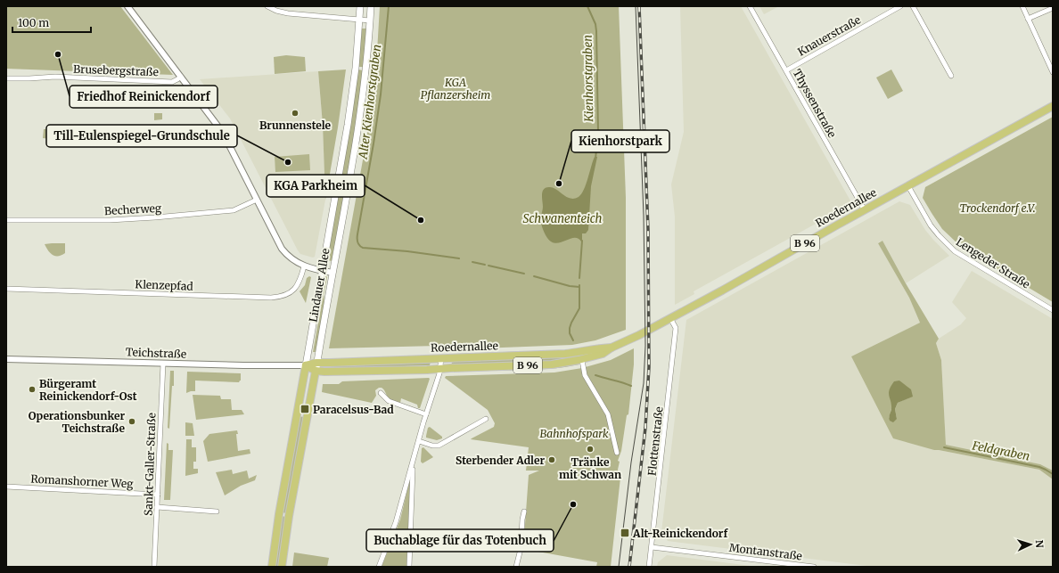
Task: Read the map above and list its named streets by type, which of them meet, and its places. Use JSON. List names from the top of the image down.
{
  "streets": {
    "main road": ["Roedernallee", "B 96", "Lindauer Allee"],
    "street": [
      "Knauerstraße",
      "Brusebergstraße",
      "Thyssenstraße",
      "Becherweg",
      "Lengeder Straße",
      "Klenzepfad",
      "Teichstraße",
      "Flottenstraße",
      "Sankt-Galler-Straße",
      "Romanshorner Weg",
      "Montanstraße"
    ]
  },
  "crossings": [
    ["Knauerstraße", "Thyssenstraße"],
    ["Thyssenstraße", "Roedernallee"],
    ["Roedernallee", "B 96"],
    ["Roedernallee", "Lengeder Straße"],
    ["Roedernallee", "Lindauer Allee"],
    ["Roedernallee", "Flottenstraße"],
    ["B 96", "Lindauer Allee"],
    ["B 96", "Teichstraße"],
    ["Lindauer Allee", "Teichstraße"],
    ["Teichstraße", "Sankt-Galler-Straße"],
    ["Flottenstraße", "Montanstraße"],
    ["Sankt-Galler-Straße", "Romanshorner Weg"]
  ],
  "water": [
    "Kienhorstgraben",
    "Alter Kienhorstgraben",
    "Schwanenteich",
    "Feldgraben"
  ],
  "parks": ["KGA Pflanzersheim", "Trockendorf e.V.", "Bahnhofspark"],
  "places": {
    "other": [
      "Friedhof Reinickendorf",
      "Brunnenstele",
      "Till-Eulenspiegel-Grundschule",
      "Kienhorstpark",
      "KGA Parkheim",
      "Bürgeramt Reinickendorf-Ost",
      "Operationsbunker Teichstraße",
      "Tränke mit Schwan",
      "Sterbender Adler",
      "Buchablage für das Totenbuch"
    ],
    "transit": ["Paracelsus-Bad", "Alt-Reinickendorf"]
  },
  "scale_bar": "100 m",
  "north": "right"
}
